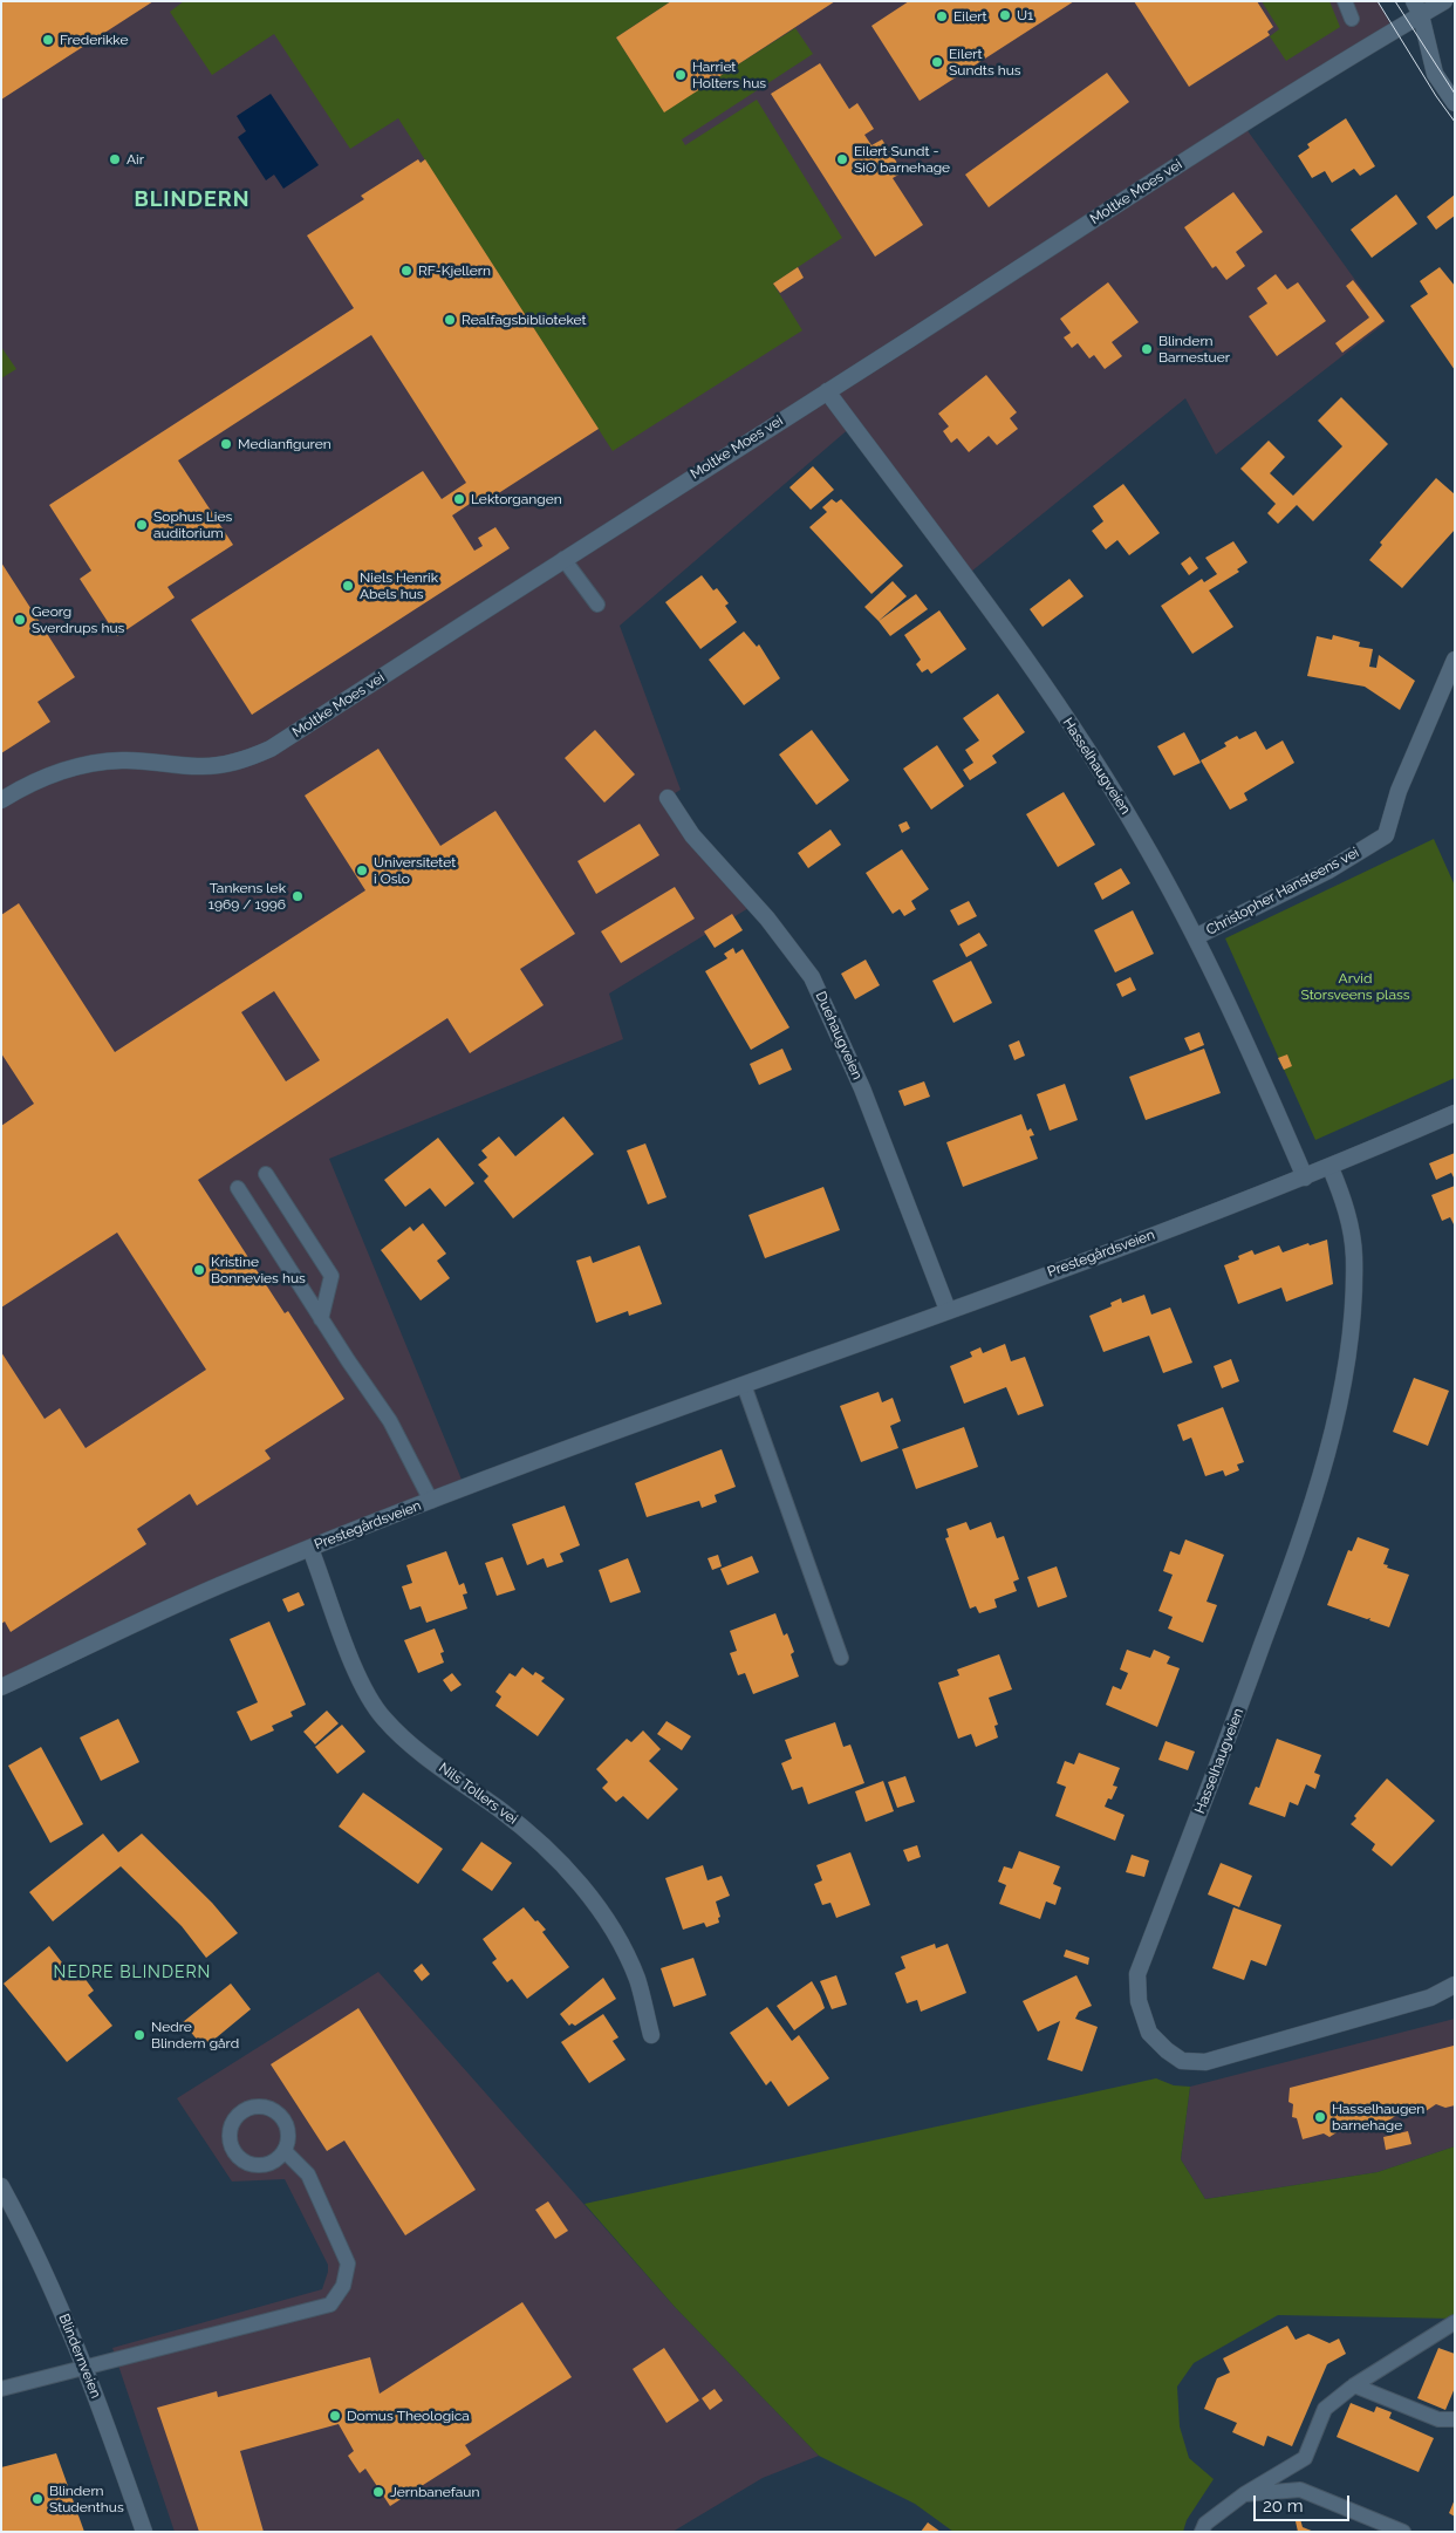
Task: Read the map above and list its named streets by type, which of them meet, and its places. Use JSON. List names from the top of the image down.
{
  "streets": {
    "street": [
      "Moltke Moes vei",
      "Hasselhaugveien",
      "Christopher Hansteens vei",
      "Duehaugveien",
      "Prestegårdsveien",
      "Nils Tollers vei",
      "Blindernveien"
    ]
  },
  "crossings": [
    ["Moltke Moes vei", "Hasselhaugveien"],
    ["Hasselhaugveien", "Christopher Hansteens vei"],
    ["Hasselhaugveien", "Prestegårdsveien"],
    ["Duehaugveien", "Prestegårdsveien"],
    ["Prestegårdsveien", "Nils Tollers vei"]
  ],
  "districts": ["BLINDERN", "NEDRE BLINDERN"],
  "parks": ["Arvid Storsveens plass"],
  "places": [
    "U1",
    "Eilert",
    "Frederikke",
    "Eilert Sundts hus",
    "Harriet Holters hus",
    "Air",
    "Eilert Sundt - SiO barnehage",
    "RF-Kjellern",
    "Realfagsbiblioteket",
    "Blindern Barnestuer",
    "Medianfiguren",
    "Lektorgangen",
    "Sophus Lies auditorium",
    "Niels Henrik Abels hus",
    "Georg Sverdrups hus",
    "Universitetet i Oslo",
    "Tankens lek 1969 / 1996",
    "Kristine Bonnevies hus",
    "Nedre Blindern gård",
    "Hasselhaugen barnehage",
    "Domus Theologica",
    "Jernbanefaun",
    "Blindern Studenthus"
  ],
  "scale_bar": "20 m"
}
